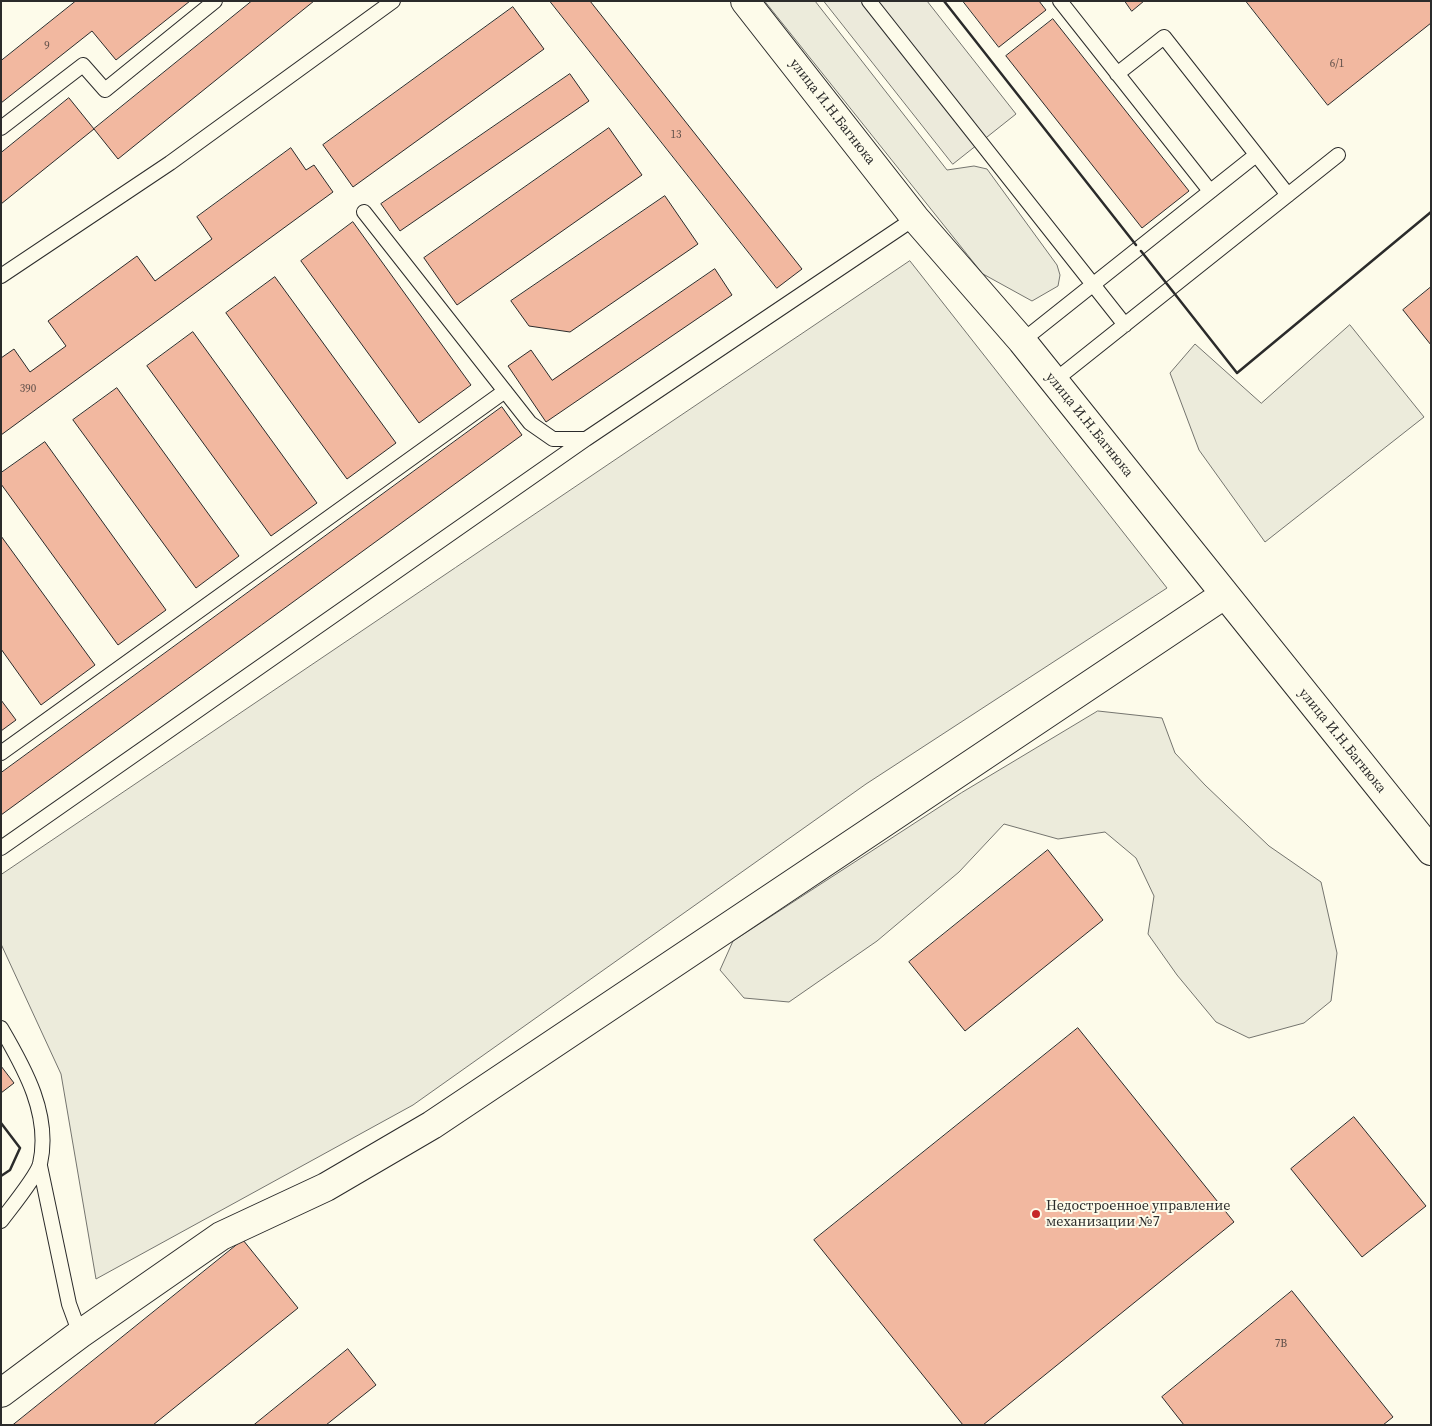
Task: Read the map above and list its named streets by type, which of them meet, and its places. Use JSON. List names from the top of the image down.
{
  "streets": {
    "street": ["улица И.Н.Багнюка"]
  },
  "places": ["Недостроенное управление механизации №7"],
  "house_numbers": [
    "9",
    "6/1",
    "13",
    "390",
    "7В"
  ]
}
